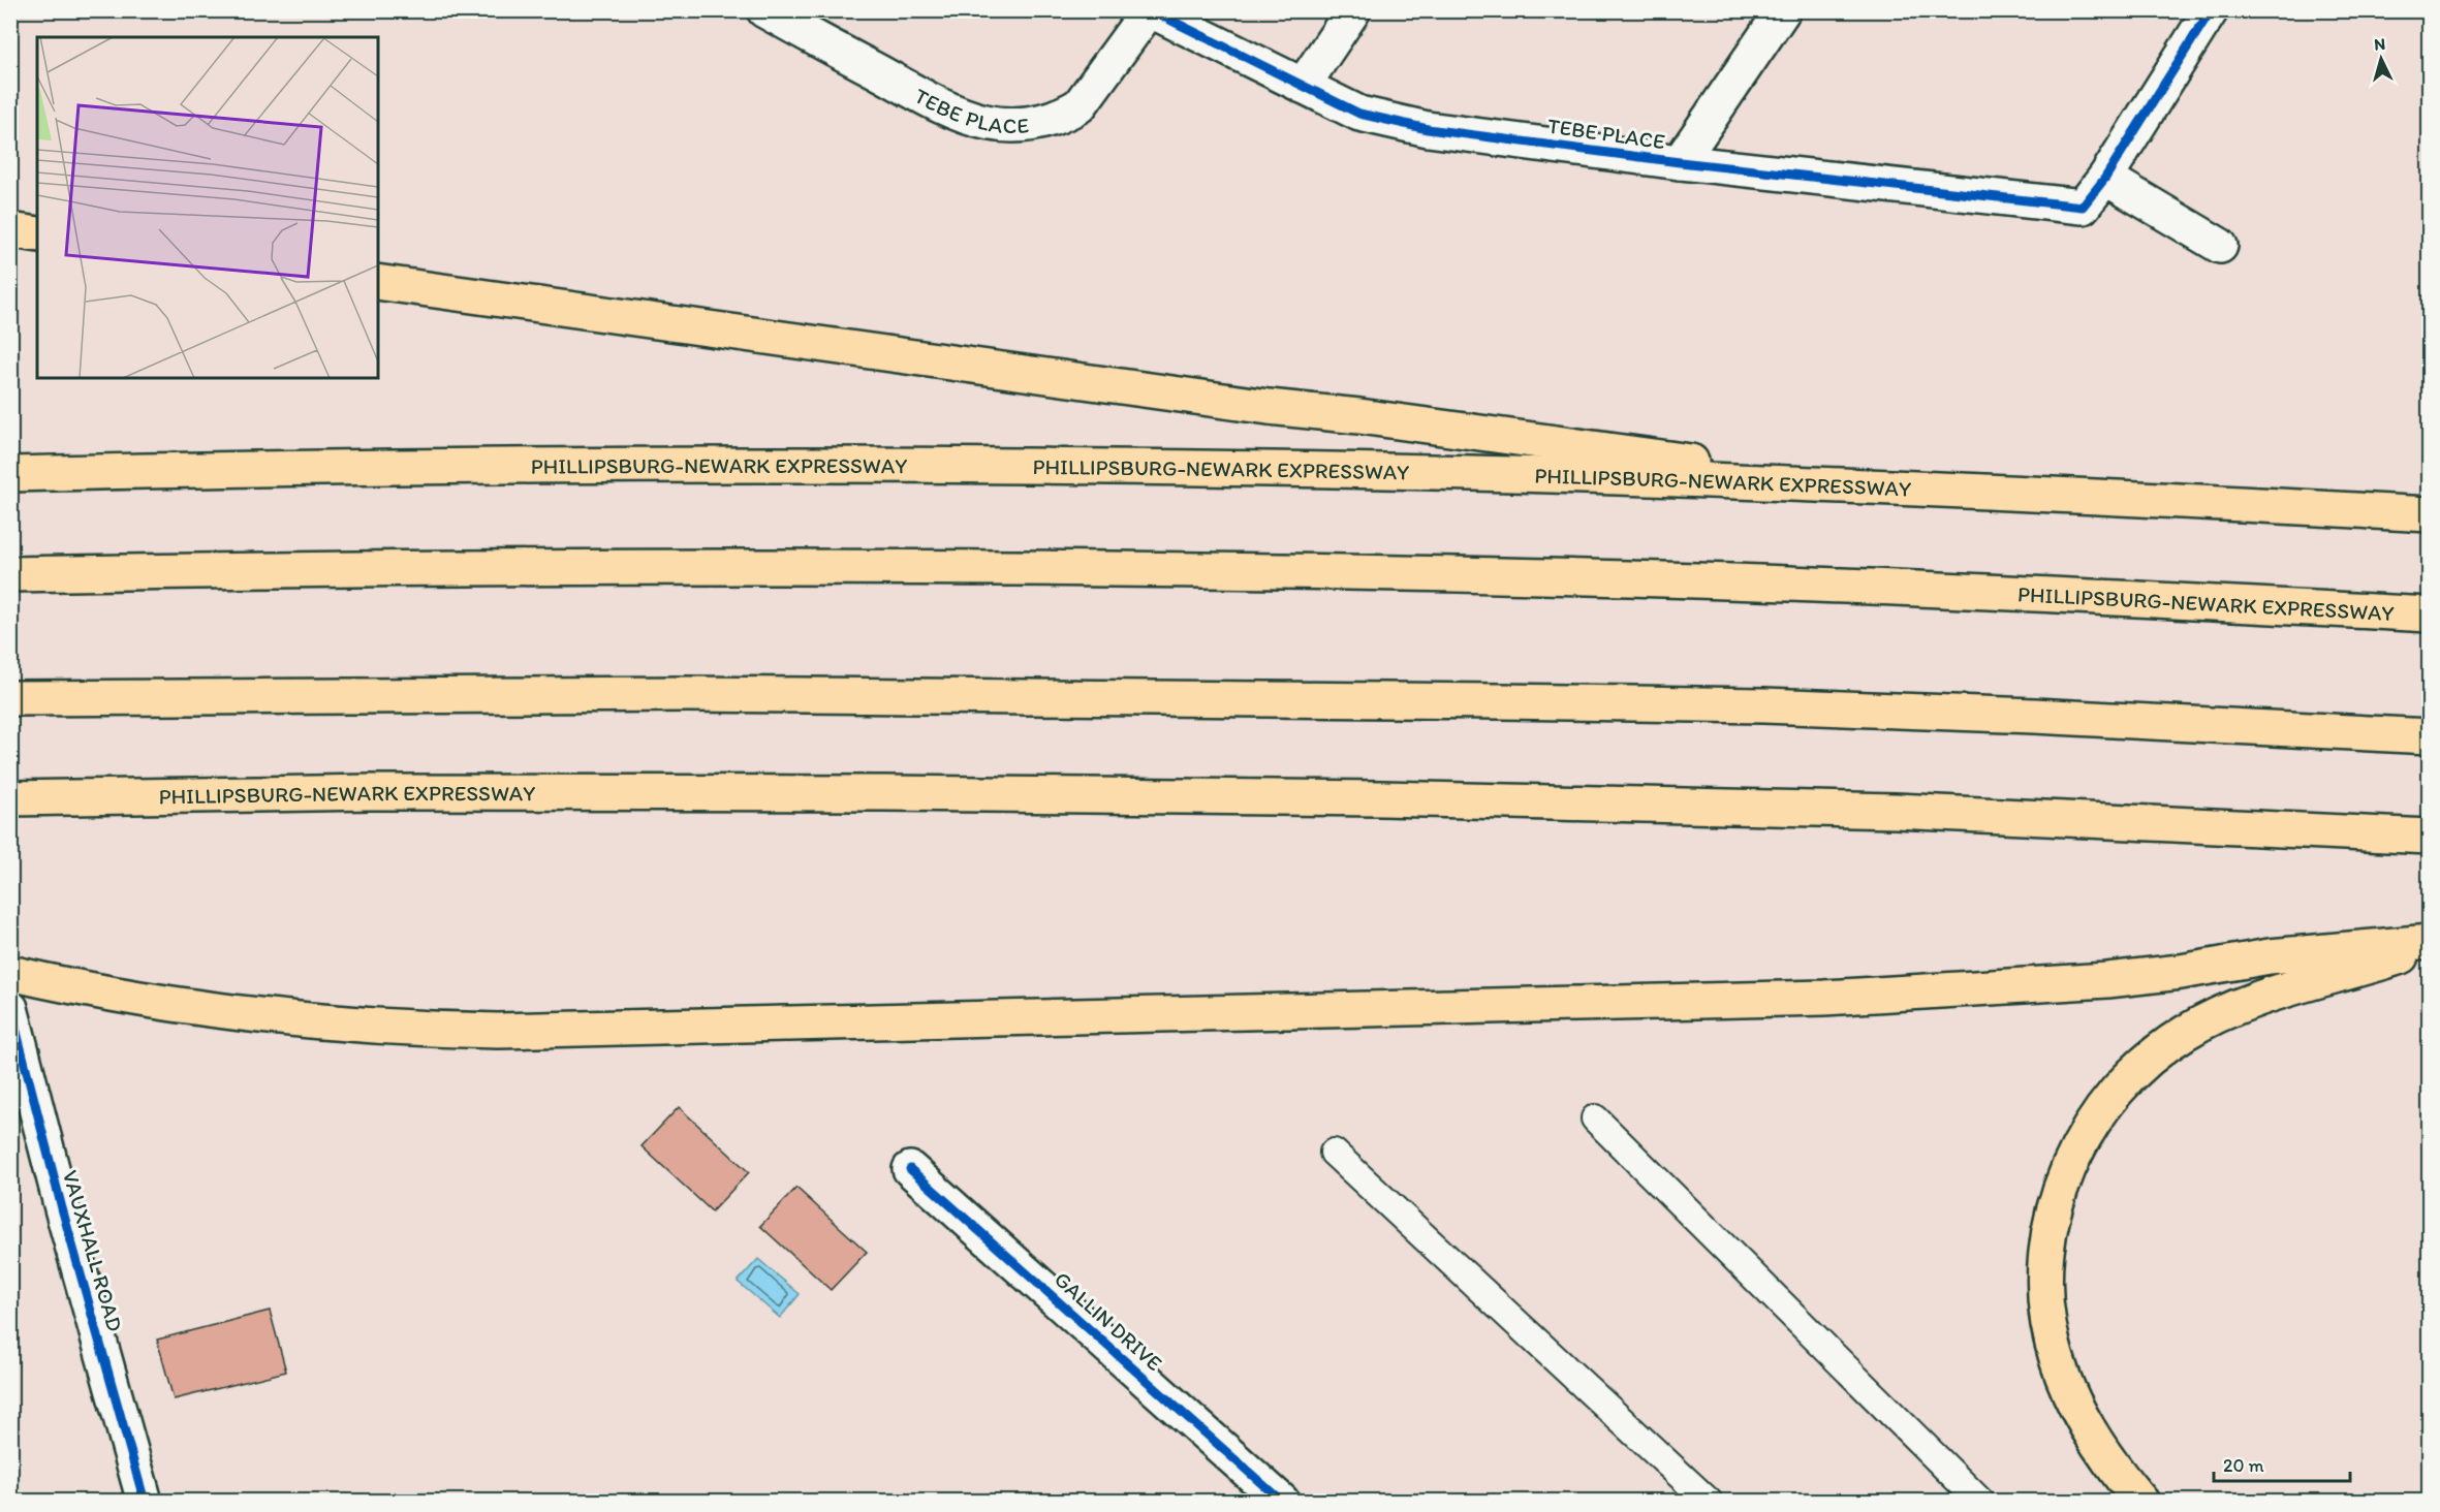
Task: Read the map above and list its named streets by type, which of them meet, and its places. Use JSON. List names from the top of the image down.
{
  "streets": {
    "highway": ["PHILLIPSBURG-NEWARK EXPRESSWAY"],
    "street": ["TEBE PLACE", "VAUXHALL ROAD", "GALLIN DRIVE"]
  },
  "scale_bar": "20 m",
  "north": "top"
}
